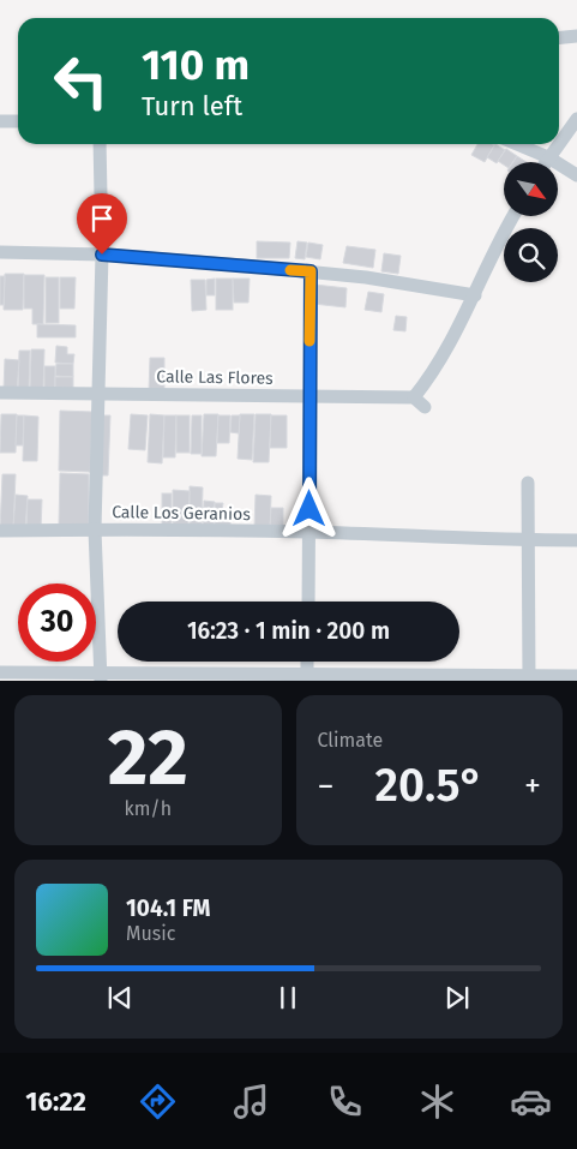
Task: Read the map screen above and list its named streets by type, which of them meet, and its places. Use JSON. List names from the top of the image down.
{
  "streets": {
    "street": ["Calle Las Flores", "Calle Los Geranios"]
  },
  "north": "bottom right",
  "page": {
    "turn": ["110 m", "Turn left"],
    "limit": "30",
    "trip": "16:23 · 1 min · 200 m",
    "tile": [
      ["22", "km/h"],
      "Climate"
    ],
    "heat": ["−", "20.5°", "+"],
    "song": ["104.1 FM", "Music"],
    "tabs": "16:22"
  }
}
